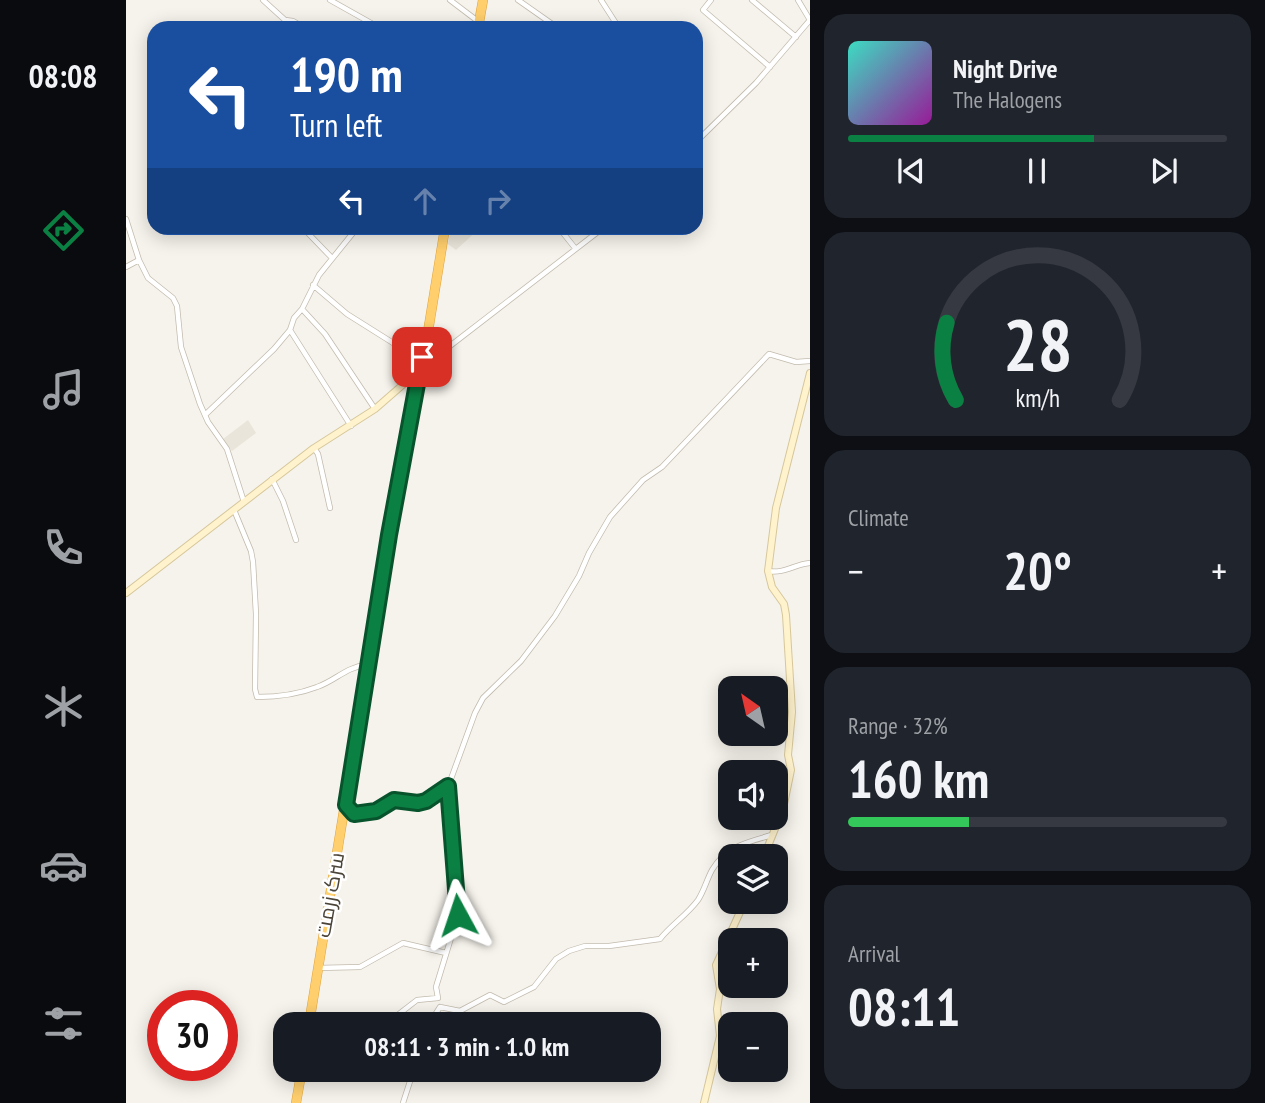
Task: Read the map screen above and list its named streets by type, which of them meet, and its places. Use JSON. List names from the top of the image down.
{
  "streets": {
    "highway": ["سرک زرمت"]
  },
  "north": "top left",
  "page": {
    "tabs": "08:08",
    "turn": ["190 m", "Turn left"],
    "song": ["Night Drive", "The Halogens"],
    "tile": [
      "Climate",
      ["Range · 32%", "160 km"],
      ["Arrival", "08:11"]
    ],
    "heat": ["−", "20°", "+"],
    "map_buttons": ["+", "−"],
    "limit": "30",
    "trip": "08:11 · 3 min · 1.0 km",
    "gauge": ["28", "km/h"]
  }
}
